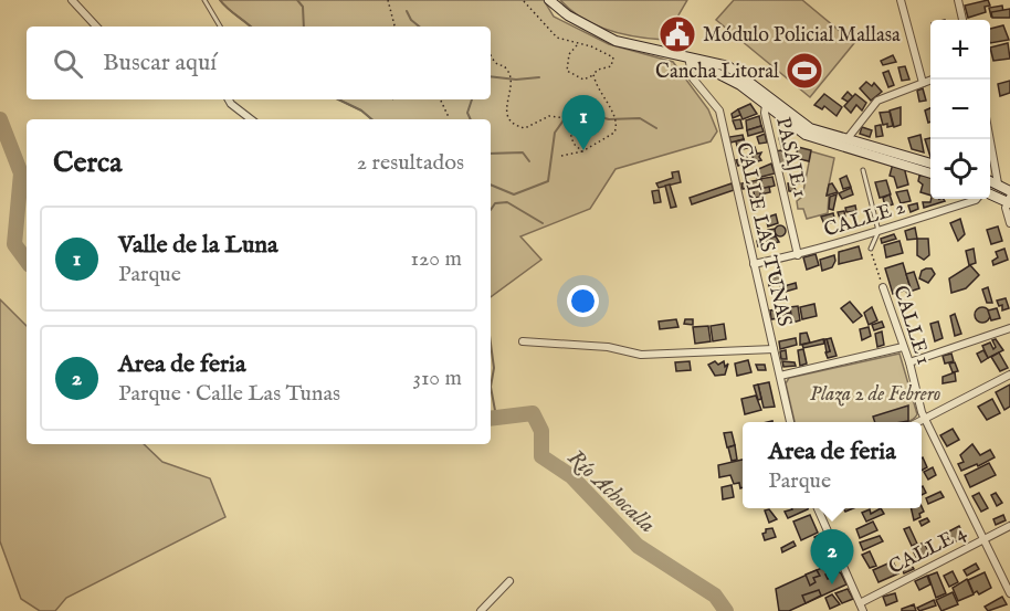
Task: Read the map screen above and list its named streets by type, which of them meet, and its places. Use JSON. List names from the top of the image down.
{
  "streets": {
    "street": [
      "PASAJE 1",
      "CALLE 2",
      "CALLE LAS TUNAS",
      "CALLE 1",
      "CALLE 4"
    ]
  },
  "crossings": [
    ["PASAJE 1", "CALLE 2"],
    ["CALLE 2", "CALLE LAS TUNAS"],
    ["CALLE 1", "CALLE 4"]
  ],
  "water": ["Río Achocalla"],
  "parks": ["Plaza 2 de Febrero"],
  "places": {
    "public building": ["Módulo Policial Mallasa"],
    "sports": ["Cancha Litoral"]
  },
  "page": {
    "map_buttons": ["+", "−"],
    "search": "Buscar aquí",
    "pins": ["1", "2"],
    "heading": ["Cerca", "2 resultados"],
    "list": [
      {
        "mark": "1",
        "name": "Valle de la Luna",
        "note": "Parque",
        "value": "120 m"
      },
      {
        "mark": "2",
        "name": "Area de feria",
        "note": "Parque · Calle Las Tunas",
        "value": "310 m"
      }
    ],
    "popup": ["Area de feria", "Parque"]
  }
}
